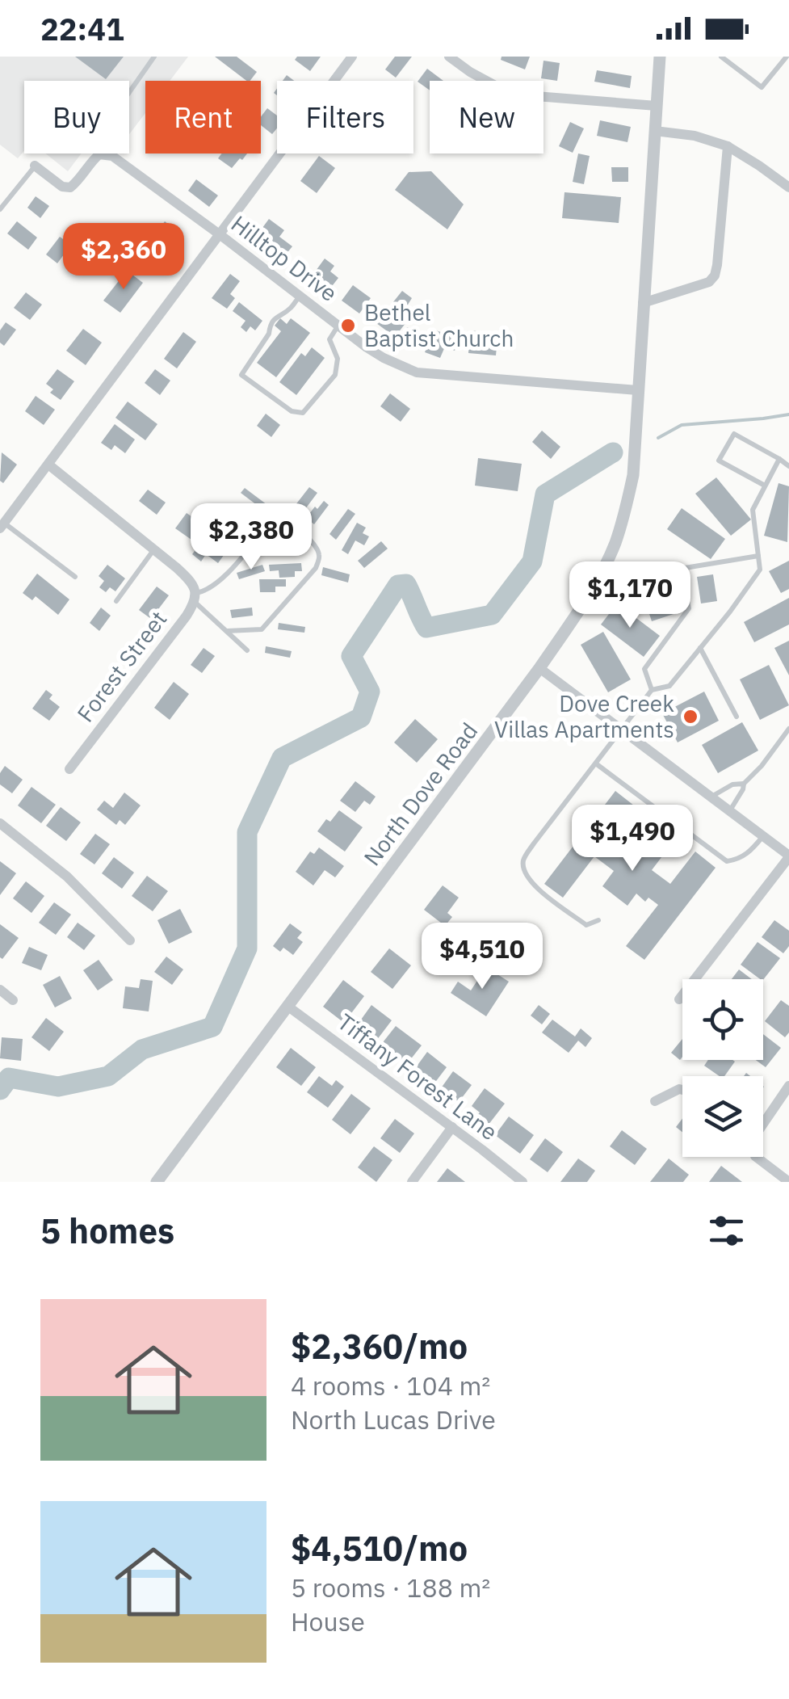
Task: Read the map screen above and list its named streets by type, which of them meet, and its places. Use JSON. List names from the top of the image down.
{
  "streets": {
    "street": [
      "Hilltop Drive",
      "Forest Street",
      "North Dove Road",
      "Tiffany Forest Lane"
    ]
  },
  "crossings": [
    ["Hilltop Drive", "North Dove Road"],
    ["North Dove Road", "Tiffany Forest Lane"]
  ],
  "places": ["Bethel Baptist Church", "Dove Creek Villas Apartments"],
  "page": {
    "status": "22:41",
    "chip": [
      "Buy",
      "Rent",
      "Filters",
      "New"
    ],
    "price": [
      "$2,360",
      "$2,380",
      "$1,170",
      "$1,490",
      "$4,510"
    ],
    "heading": "5 homes",
    "list": [
      {
        "name": "$2,360/mo",
        "note": "4 rooms · 104 m² · North Lucas Drive"
      },
      {
        "name": "$4,510/mo",
        "note": "5 rooms · 188 m² · House"
      }
    ]
  }
}
